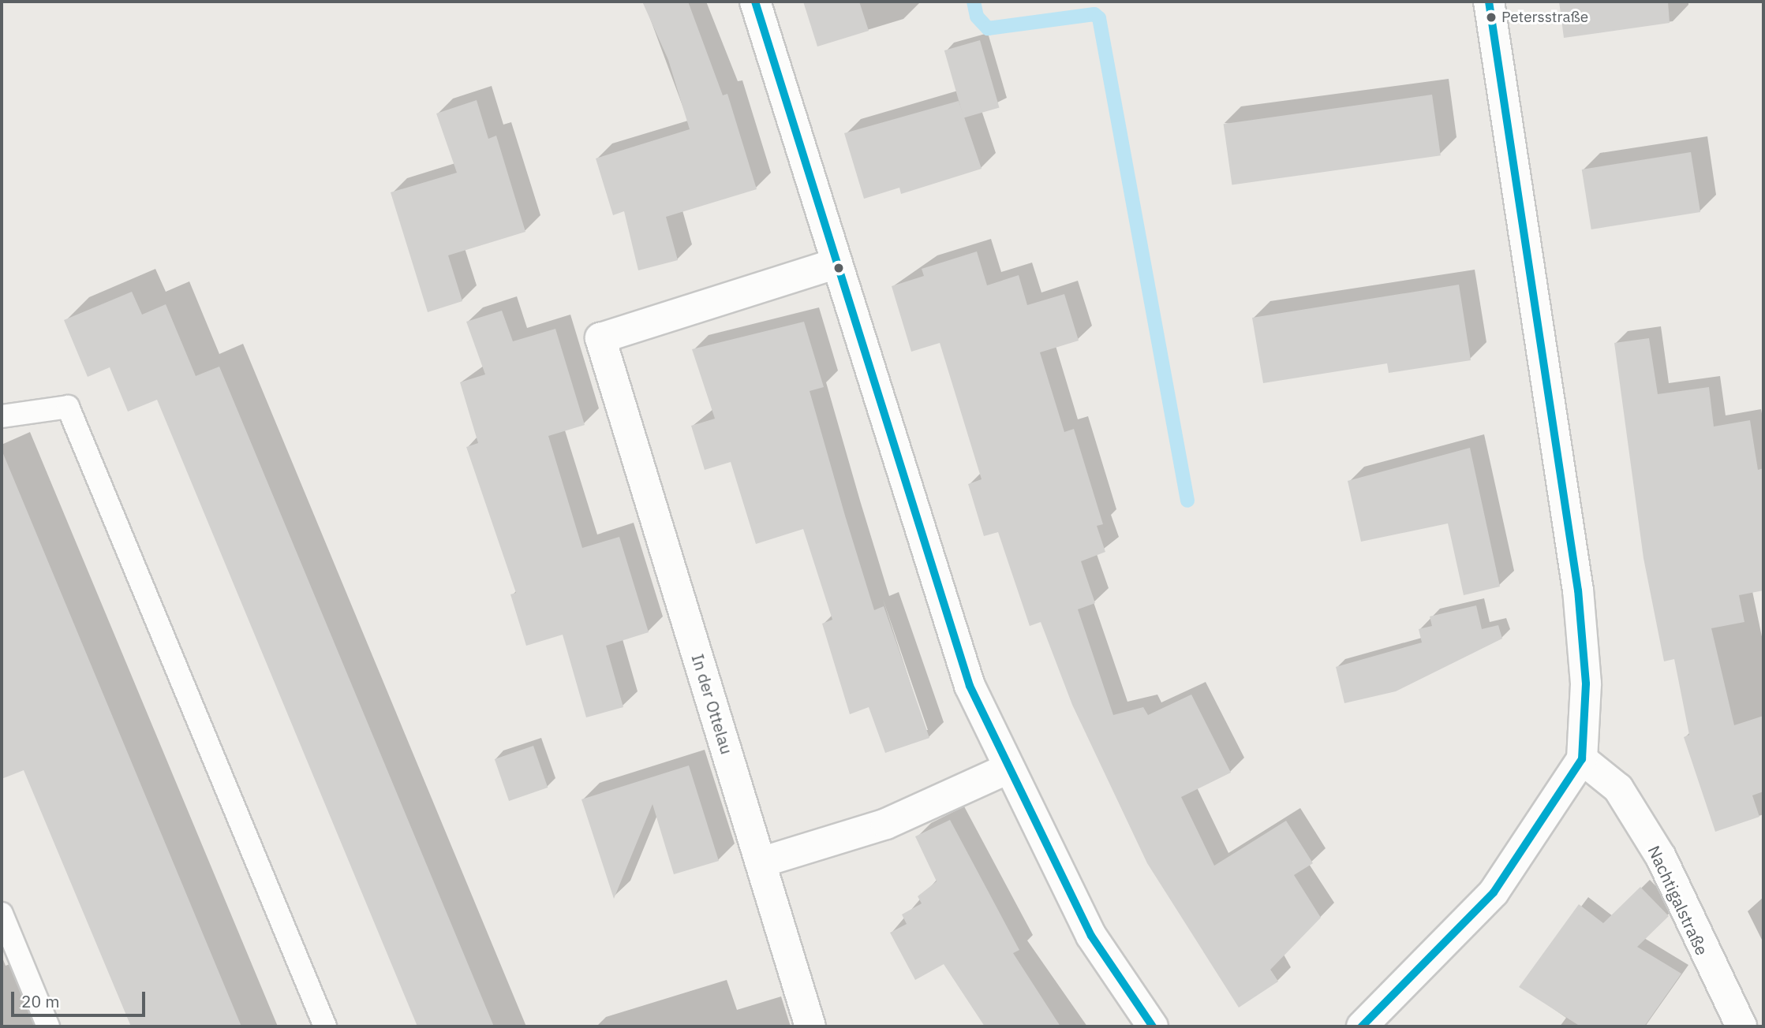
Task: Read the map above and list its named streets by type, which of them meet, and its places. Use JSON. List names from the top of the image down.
{
  "streets": {
    "street": ["In der Ottelau", "Nachtigalstraße"]
  },
  "places": ["Petersstraße"],
  "scale_bar": "20 m"
}
